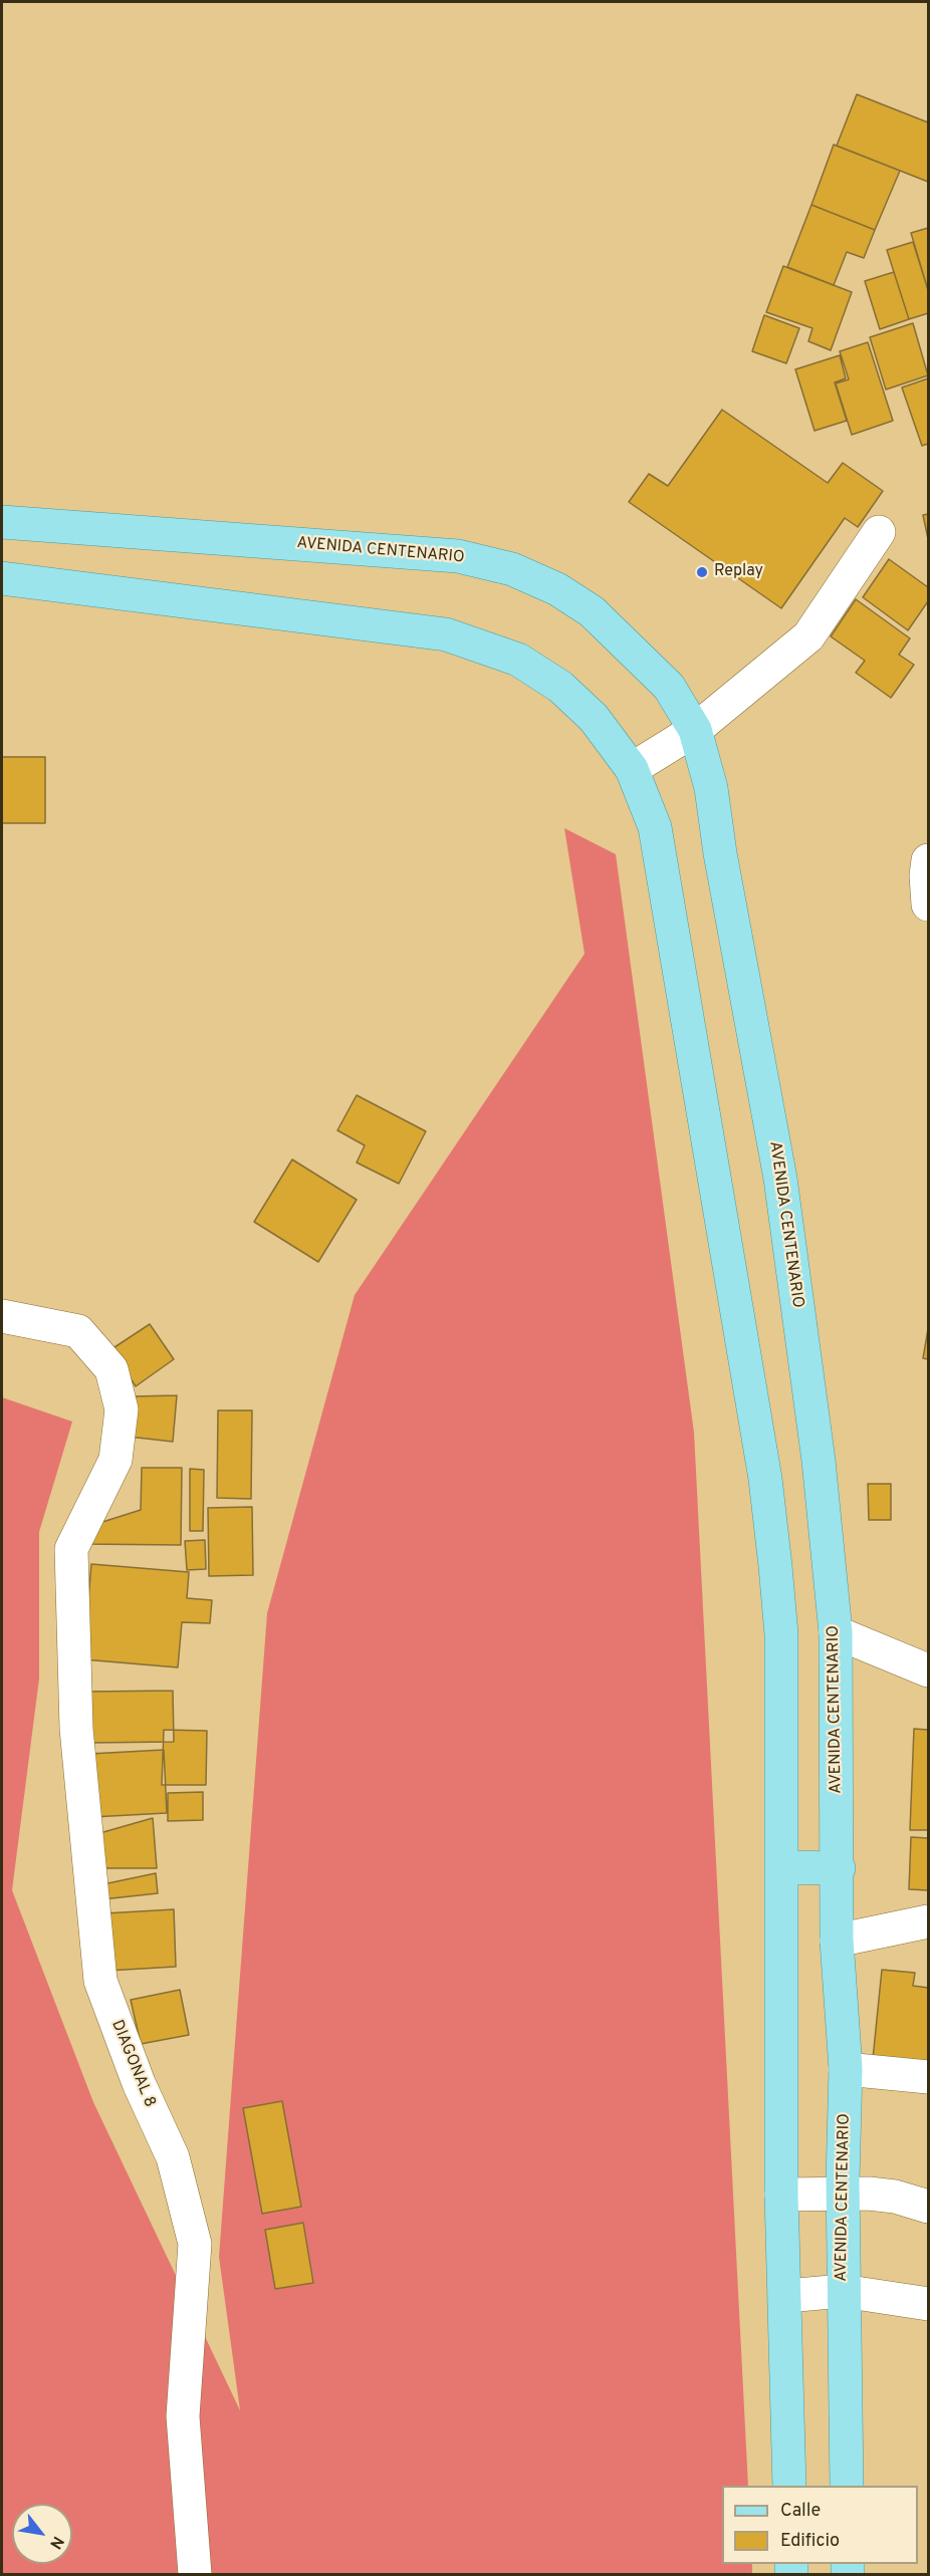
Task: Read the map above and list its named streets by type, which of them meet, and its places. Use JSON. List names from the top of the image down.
{
  "streets": {
    "main road": ["AVENIDA CENTENARIO"],
    "street": ["DIAGONAL 8"]
  },
  "places": ["Replay"],
  "legend": ["Calle", "Edificio"],
  "north": "bottom right"
}
